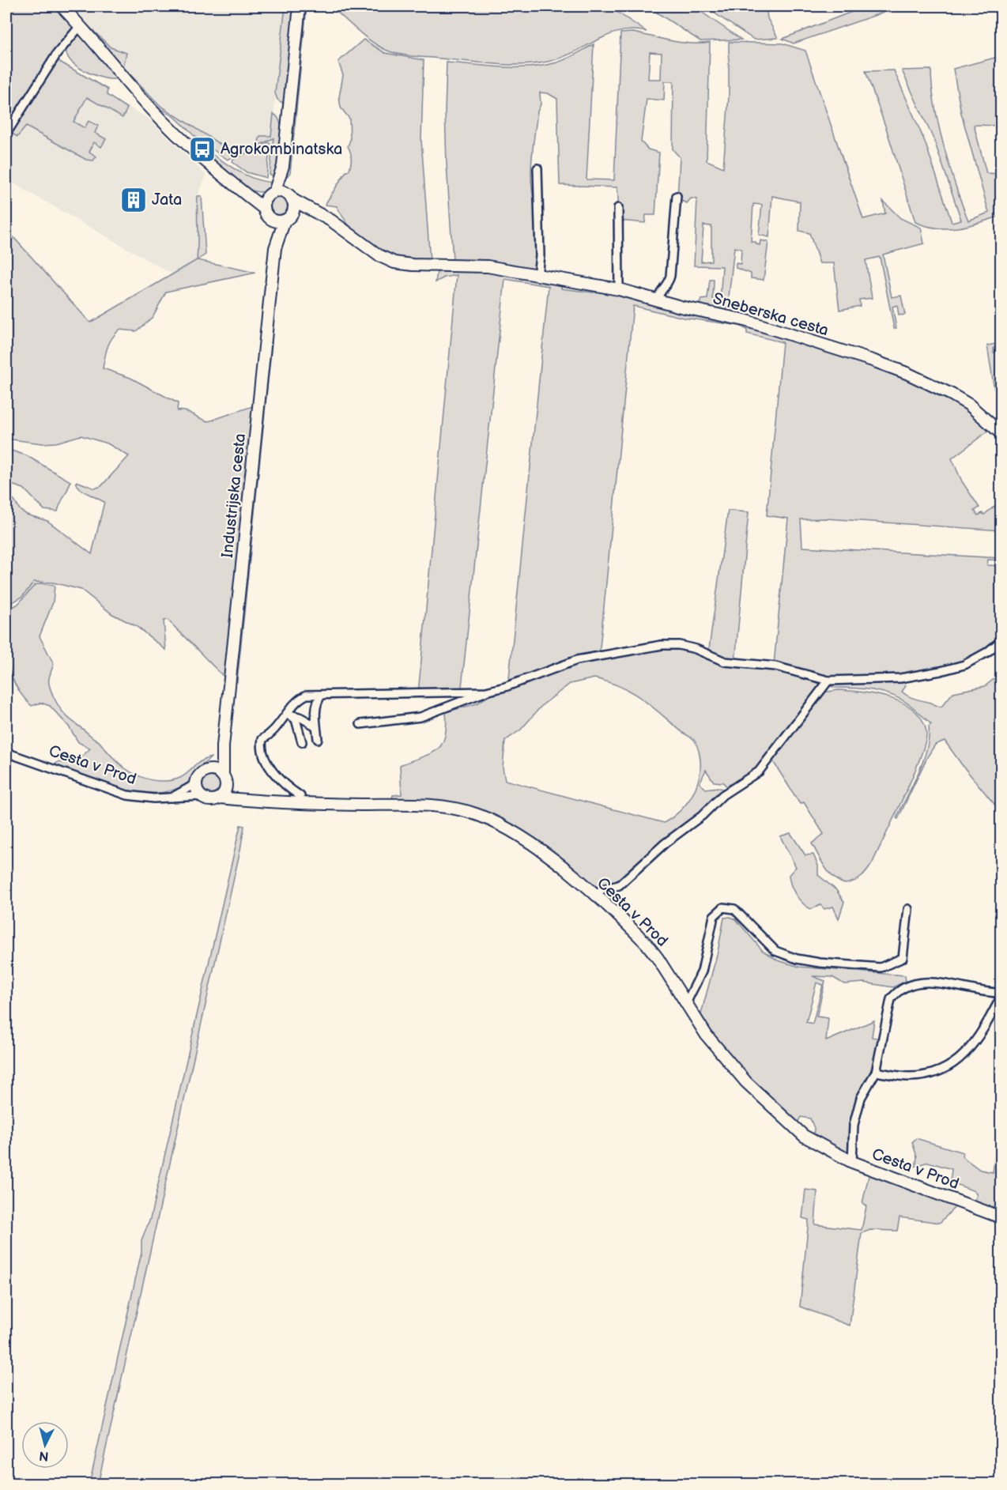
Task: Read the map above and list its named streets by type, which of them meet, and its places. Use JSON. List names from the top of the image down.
{
  "streets": {
    "street": ["Sneberska cesta", "Industrijska cesta", "Cesta v Prod"]
  },
  "crossings": [
    ["Sneberska cesta", "Industrijska cesta"],
    ["Industrijska cesta", "Cesta v Prod"]
  ],
  "places": {
    "bus stop": ["Agrokombinatska"],
    "building": ["Jata"]
  },
  "north": "bottom"
}
